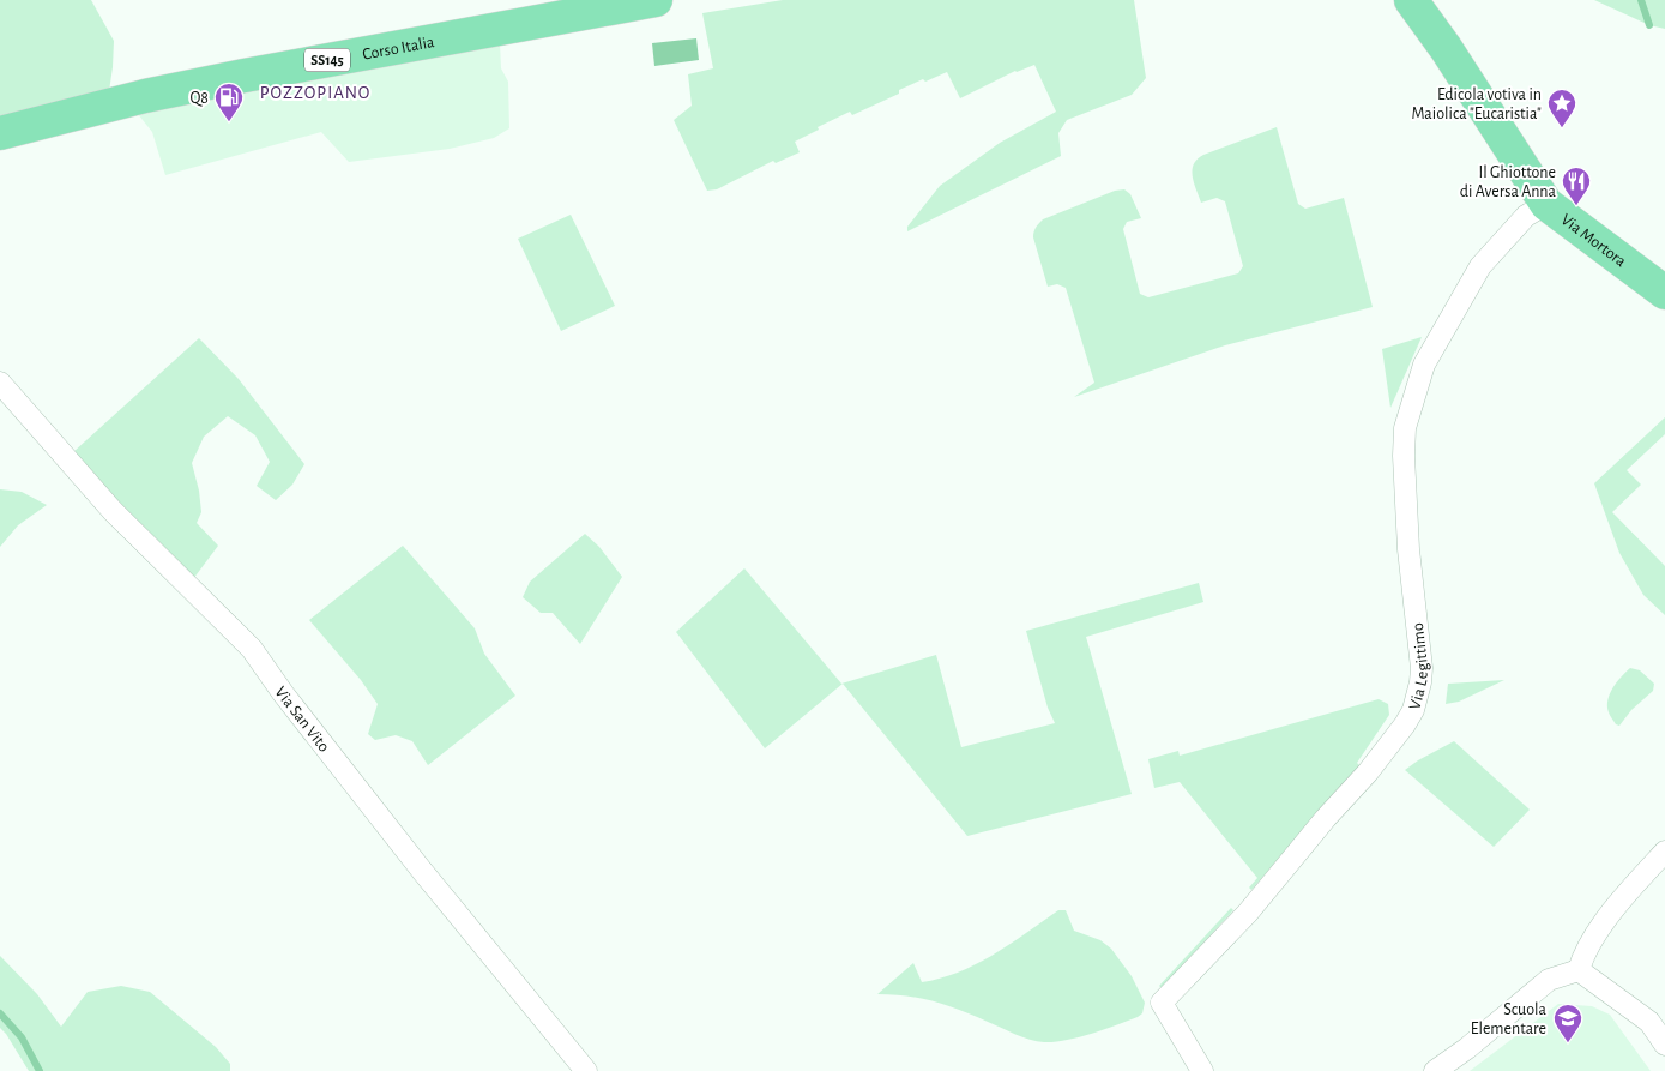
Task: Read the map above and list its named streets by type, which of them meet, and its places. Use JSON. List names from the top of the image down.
{
  "streets": {
    "main road": ["Corso Italia", "SS145", "Via Mortora"],
    "street": ["Via Legittimo", "Via San Vito"]
  },
  "crossings": [
    ["Via Mortora", "Via Legittimo"]
  ],
  "districts": ["POZZOPIANO"],
  "places": {
    "fuel station": ["Q8"],
    "place": ["Edicola votiva in Maiolica \"Eucaristia\""],
    "restaurant": ["Il Ghiottone di Aversa Anna"],
    "school or university": ["Scuola Elementare"]
  }
}
